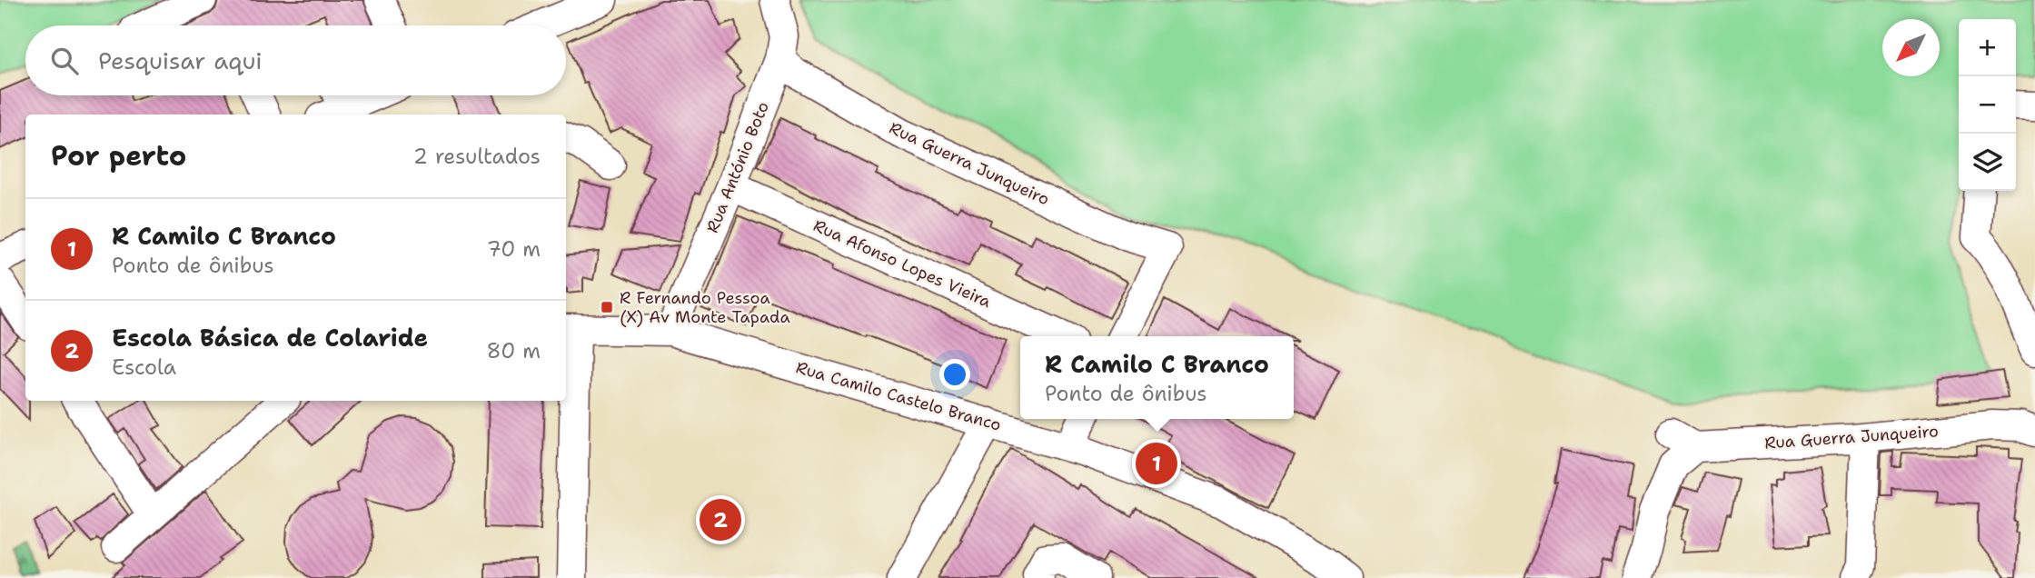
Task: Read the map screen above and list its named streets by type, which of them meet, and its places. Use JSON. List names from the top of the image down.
{
  "streets": {
    "street": [
      "Rua Guerra Junqueiro",
      "Rua António Boto",
      "Rua Afonso Lopes Vieira",
      "Rua Camilo Castelo Branco"
    ]
  },
  "crossings": [
    ["Rua Guerra Junqueiro", "Rua António Boto"],
    ["Rua António Boto", "Rua Afonso Lopes Vieira"],
    ["Rua António Boto", "Rua Camilo Castelo Branco"]
  ],
  "places": {
    "transit": ["R Fernando Pessoa (X) Av Monte Tapada"]
  },
  "north": "bottom left",
  "page": {
    "map_buttons": ["+", "−"],
    "search": "Pesquisar aqui",
    "heading": ["Por perto", "2 resultados"],
    "list": [
      {
        "mark": "1",
        "name": "R Camilo C Branco",
        "note": "Ponto de ônibus",
        "value": "70 m"
      },
      {
        "mark": "2",
        "name": "Escola Básica de Colaride",
        "note": "Escola",
        "value": "80 m"
      }
    ],
    "popup": ["R Camilo C Branco", "Ponto de ônibus"],
    "pins": ["1", "2"]
  }
}
